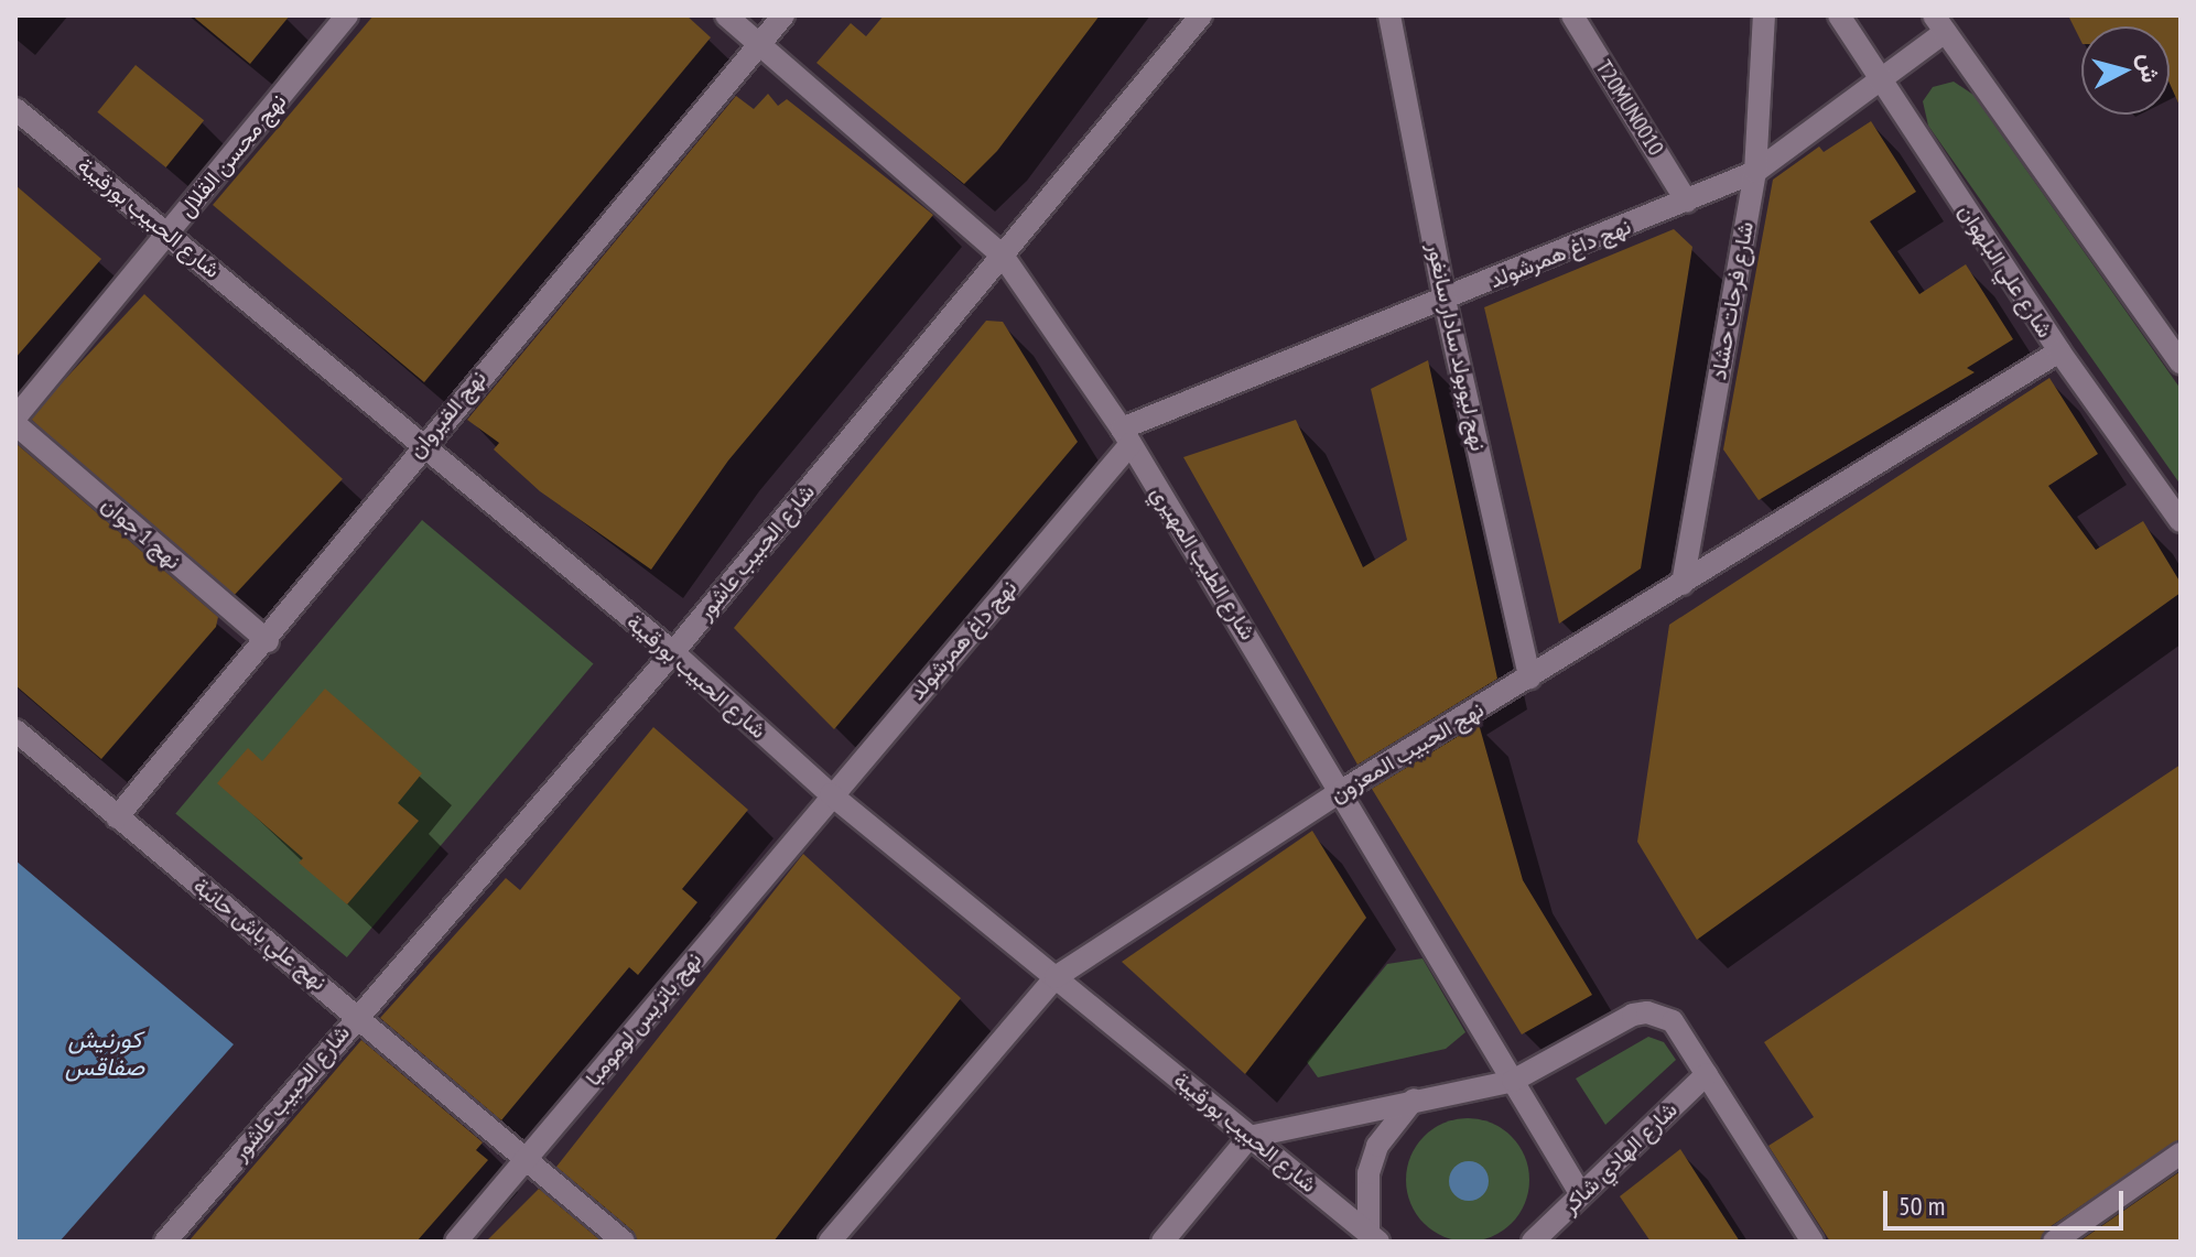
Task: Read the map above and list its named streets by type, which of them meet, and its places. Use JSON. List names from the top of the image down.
{
  "streets": {
    "street": [
      "T20MUN0010",
      "نهج محسن القلال",
      "شارع الحبيب بورقيبة",
      "نهج داغ همرشولد",
      "شارع علي البلهوان",
      "شارع فرحات حشاد",
      "نهج ليوبولد سادار سانغور",
      "نهج القيروان",
      "نهج 1 جوان",
      "شارع الحبيب عاشور",
      "شارع الطيب المهيري",
      "نهج الحبيب المعزون",
      "نهج علي باش حانبة",
      "نهج باتريس لومومبا",
      "شارع الهادي شاكر"
    ]
  },
  "crossings": [
    ["T20MUN0010", "نهج داغ همرشولد"],
    ["نهج محسن القلال", "شارع الحبيب بورقيبة"],
    ["شارع الحبيب بورقيبة", "نهج داغ همرشولد"],
    ["شارع الحبيب بورقيبة", "نهج القيروان"],
    ["شارع الحبيب بورقيبة", "شارع الحبيب عاشور"],
    ["شارع الحبيب بورقيبة", "نهج الحبيب المعزون"],
    ["شارع الحبيب بورقيبة", "نهج باتريس لومومبا"],
    ["نهج داغ همرشولد", "شارع علي البلهوان"],
    ["نهج داغ همرشولد", "شارع فرحات حشاد"],
    ["نهج داغ همرشولد", "نهج ليوبولد سادار سانغور"],
    ["نهج داغ همرشولد", "شارع الطيب المهيري"],
    ["نهج داغ همرشولد", "نهج باتريس لومومبا"],
    ["شارع علي البلهوان", "نهج الحبيب المعزون"],
    ["شارع فرحات حشاد", "نهج الحبيب المعزون"],
    ["نهج ليوبولد سادار سانغور", "نهج الحبيب المعزون"],
    ["نهج القيروان", "نهج 1 جوان"],
    ["نهج القيروان", "شارع الطيب المهيري"],
    ["نهج القيروان", "نهج علي باش حانبة"],
    ["شارع الحبيب عاشور", "شارع الطيب المهيري"],
    ["شارع الحبيب عاشور", "نهج علي باش حانبة"],
    ["شارع الطيب المهيري", "نهج الحبيب المعزون"],
    ["شارع الطيب المهيري", "شارع الهادي شاكر"],
    ["نهج علي باش حانبة", "نهج باتريس لومومبا"]
  ],
  "water": ["كورنيش صفاقس"],
  "scale_bar": "50 m",
  "north": "right"
}
